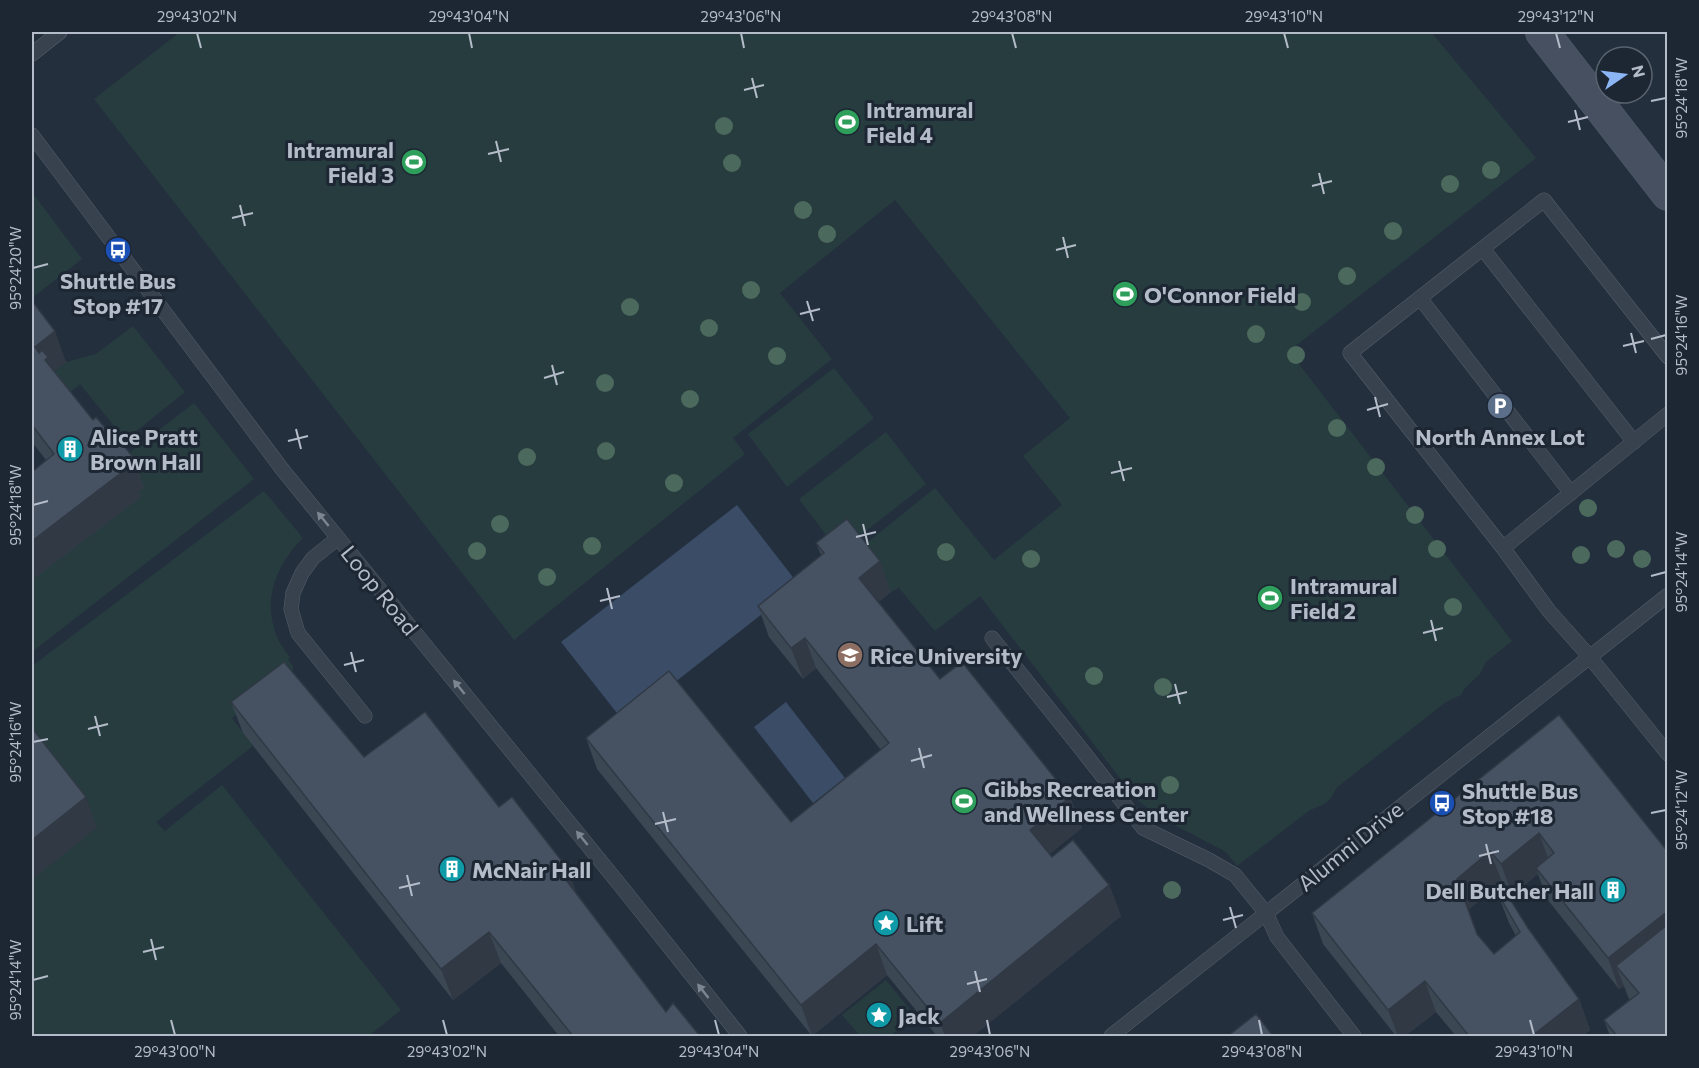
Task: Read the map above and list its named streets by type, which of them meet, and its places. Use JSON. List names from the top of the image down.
{
  "streets": {
    "lane": ["Loop Road", "Alumni Drive"]
  },
  "one_way": ["Loop Road"],
  "places": {
    "sports": [
      "Intramural Field 4",
      "Intramural Field 3",
      "O'Connor Field",
      "Intramural Field 2",
      "Gibbs Recreation and Wellness Center"
    ],
    "bus stop": ["Shuttle Bus Stop #17", "Shuttle Bus Stop #18"],
    "parking": ["North Annex Lot"],
    "building": ["Alice Pratt Brown Hall", "McNair Hall", "Dell Butcher Hall"],
    "school or university": ["Rice University"],
    "place": ["Lift", "Jack"]
  },
  "north": "right",
  "coordinates": [
    "29°43'02\"N",
    "29°43'04\"N",
    "29°43'06\"N",
    "29°43'08\"N",
    "29°43'10\"N",
    "29°43'12\"N",
    "95°24'18\"W",
    "95°24'20\"W",
    "95°24'16\"W",
    "95°24'14\"W",
    "95°24'12\"W",
    "29°43'00\"N"
  ]
}
